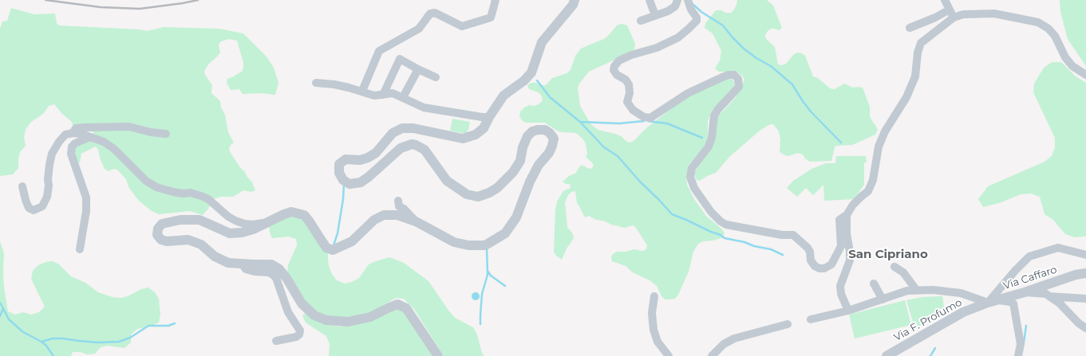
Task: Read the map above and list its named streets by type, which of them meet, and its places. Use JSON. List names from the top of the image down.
{
  "streets": {
    "street": ["Via Caffaro", "Via F. Profumo"]
  },
  "crossings": [
    ["Via Caffaro", "Via F. Profumo"]
  ],
  "districts": ["San Cipriano"]
}
